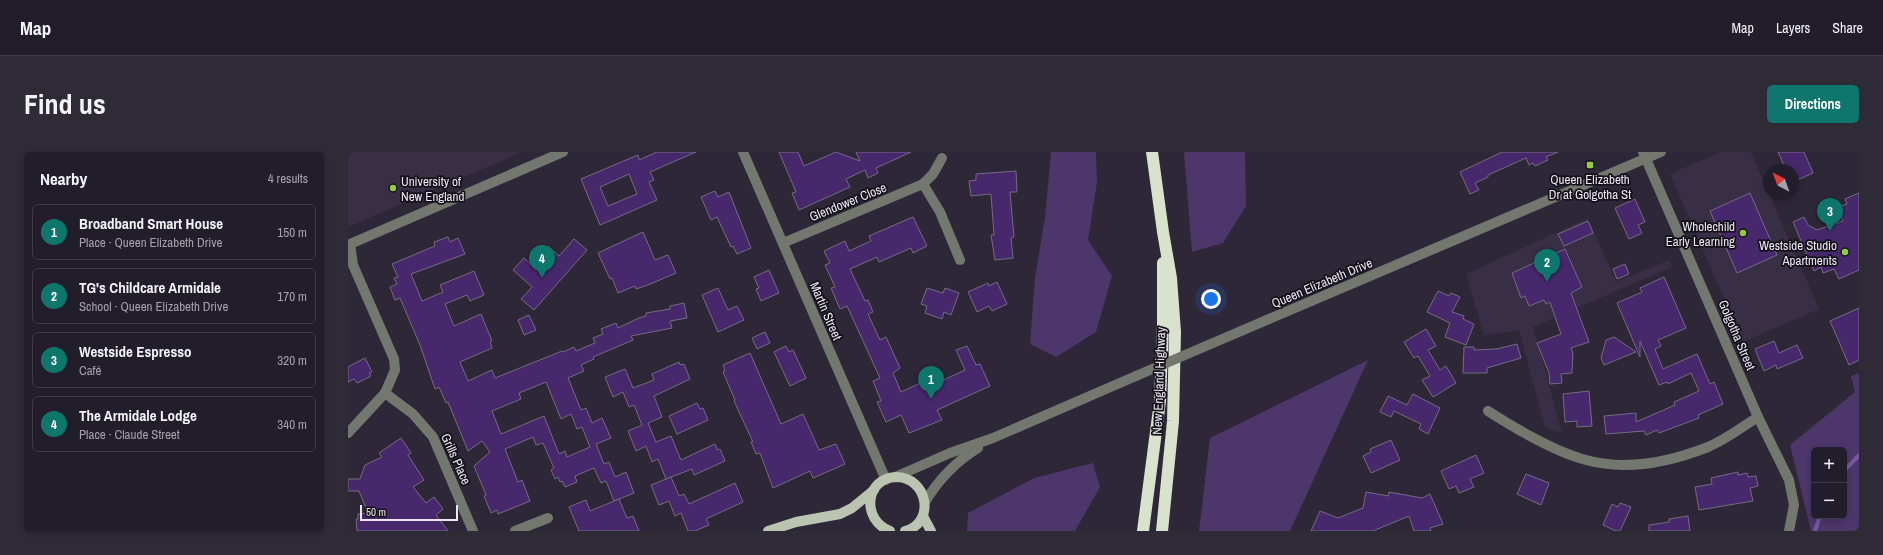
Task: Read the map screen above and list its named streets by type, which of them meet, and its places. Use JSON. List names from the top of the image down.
{
  "streets": {
    "highway": ["New England Highway"],
    "street": [
      "Glendower Close",
      "Queen Elizabeth Drive",
      "Martin Street",
      "Golgotha Street",
      "Grills Place"
    ]
  },
  "crossings": [
    ["Glendower Close", "Martin Street"],
    ["Queen Elizabeth Drive", "Martin Street"],
    ["Queen Elizabeth Drive", "Golgotha Street"]
  ],
  "places": {
    "transit": ["Queen Elizabeth Dr at Golgotha St"],
    "other": ["University of New England", "Wholechild Early Learning", "Westside Studio Apartments"]
  },
  "scale_bar": "50 m",
  "north": "top left",
  "page": {
    "header": "Map",
    "nav": ["Map", "Layers", "Share"],
    "title": "Find us",
    "buttons": "Directions",
    "heading": ["Nearby", "4 results"],
    "pins": [
      "3",
      "4",
      "2",
      "1"
    ],
    "list": [
      {
        "mark": "1",
        "name": "Broadband Smart House",
        "note": "Place · Queen Elizabeth Drive",
        "value": "150 m"
      },
      {
        "mark": "2",
        "name": "TG's Childcare Armidale",
        "note": "School · Queen Elizabeth Drive",
        "value": "170 m"
      },
      {
        "mark": "3",
        "name": "Westside Espresso",
        "note": "Café",
        "value": "320 m"
      },
      {
        "mark": "4",
        "name": "The Armidale Lodge",
        "note": "Place · Claude Street",
        "value": "340 m"
      }
    ],
    "map_buttons": ["+", "−"],
    "scale": "50 m"
  }
}
